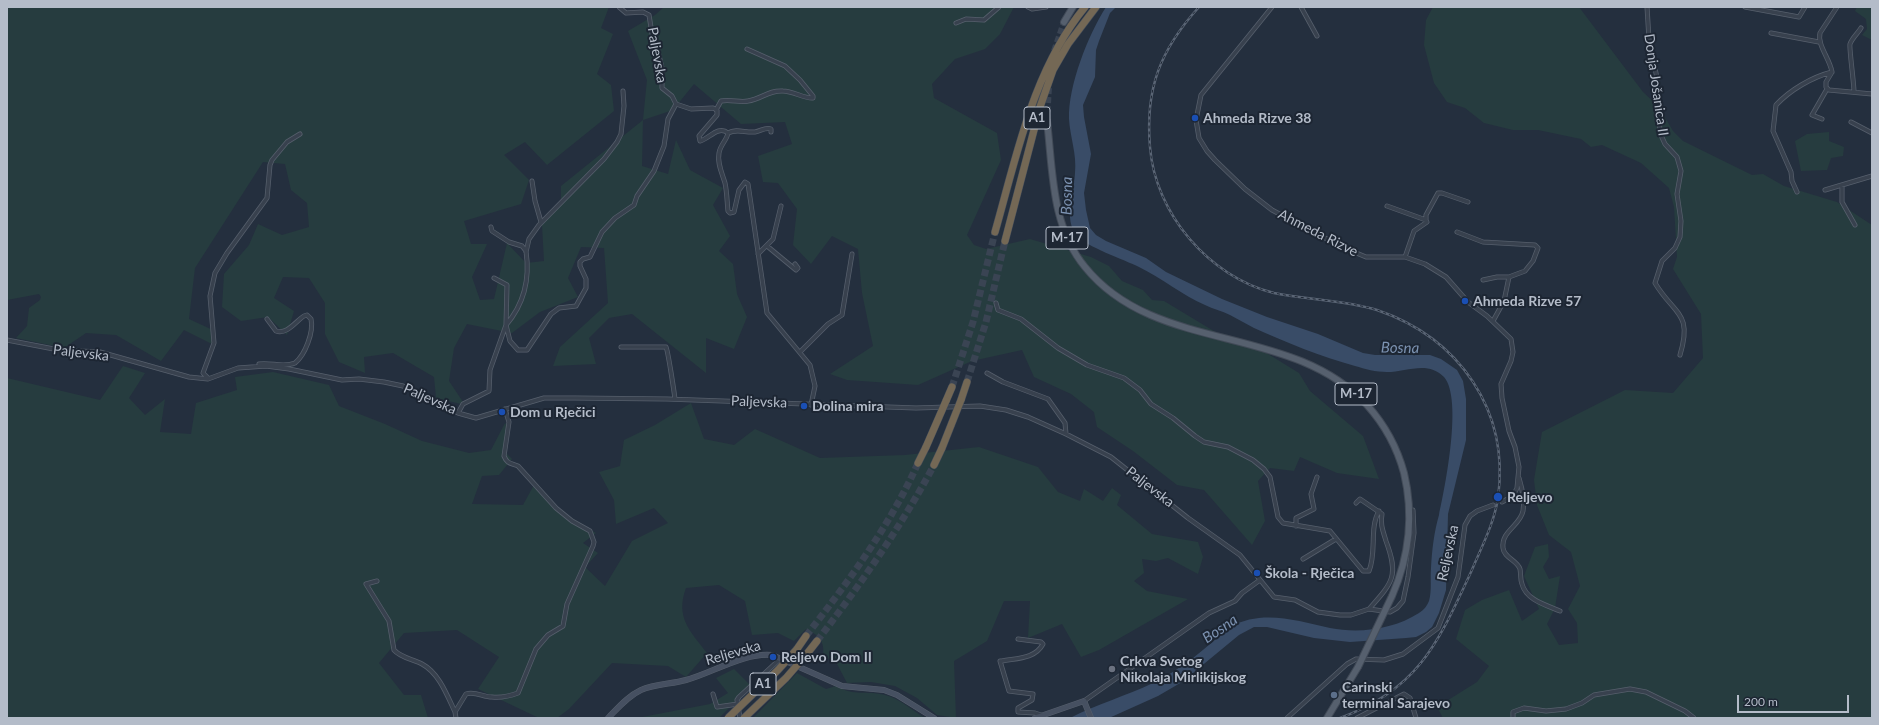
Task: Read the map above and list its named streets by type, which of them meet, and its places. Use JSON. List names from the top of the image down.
{
  "streets": {
    "highway": ["A1"],
    "main road": ["M-17", "Reljevska"],
    "street": ["Paljevska", "Donja Jošanica II", "Ahmeda Rizve"]
  },
  "water": ["Bosna"],
  "places": [
    "Ahmeda Rizve 38",
    "Ahmeda Rizve 57",
    "Dolina mira",
    "Dom u Rječici",
    "Reljevo",
    "Škola - Rječica",
    "Reljevo Dom II",
    "Crkva Svetog Nikolaja Mirlikijskog",
    "Carinski terminal Sarajevo"
  ],
  "scale_bar": "200 m"
}
